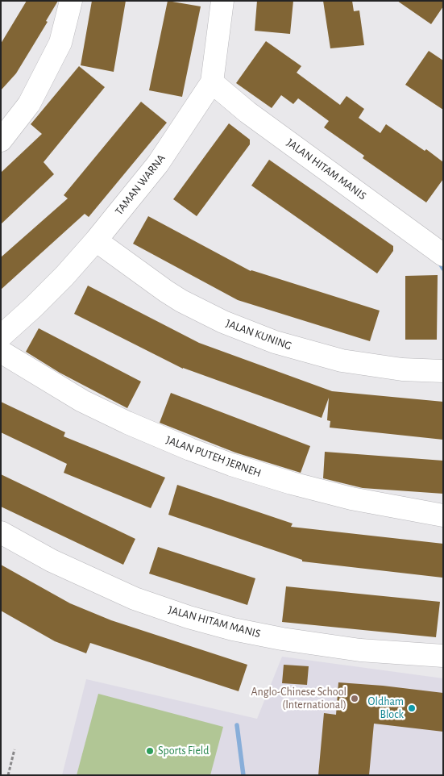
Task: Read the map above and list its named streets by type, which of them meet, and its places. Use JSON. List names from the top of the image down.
{
  "streets": {
    "street": [
      "JALAN HITAM MANIS",
      "TAMAN WARNA",
      "JALAN KUNING",
      "JALAN PUTEH JERNEH"
    ]
  },
  "crossings": [
    ["JALAN HITAM MANIS", "TAMAN WARNA"],
    ["TAMAN WARNA", "JALAN KUNING"]
  ],
  "places": ["Anglo-Chinese School (International)", "Oldham Block", "Sports Field"]
}
